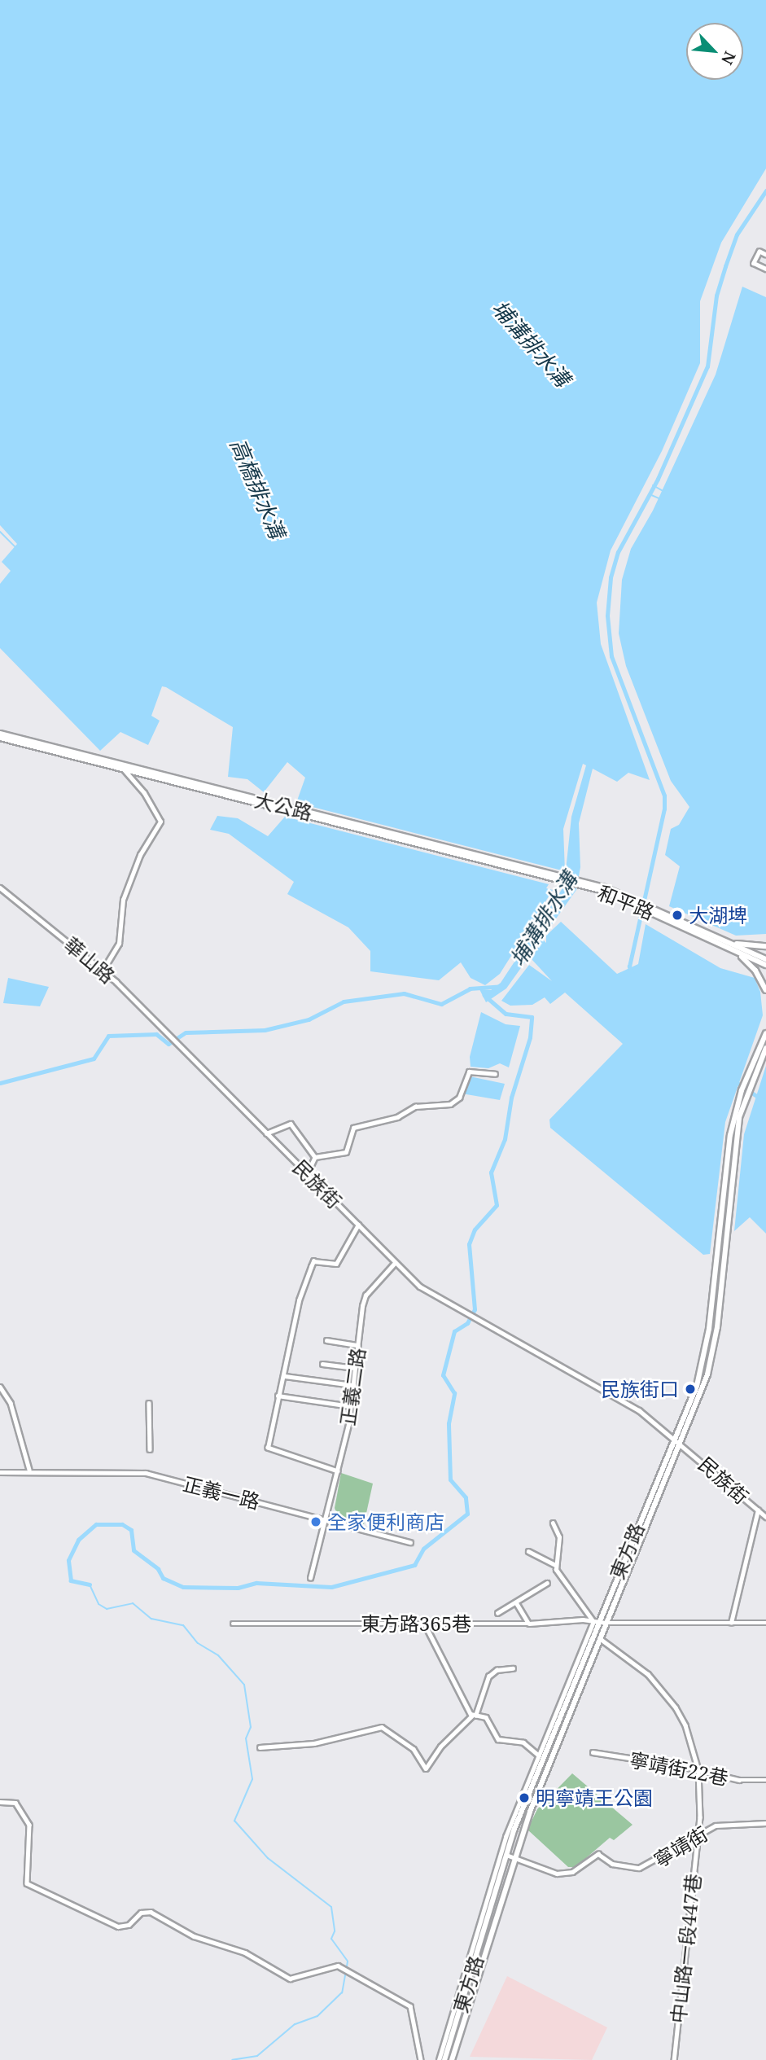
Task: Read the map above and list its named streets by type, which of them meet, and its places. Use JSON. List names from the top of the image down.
{
  "streets": {
    "main road": ["大公路", "和平路", "東方路"],
    "street": [
      "華山路",
      "民族街",
      "正義二路",
      "正義一路",
      "東方路365巷",
      "寧靖街22巷",
      "寧靖街",
      "中山路一段447巷"
    ]
  },
  "crossings": [
    ["大公路", "和平路"],
    ["華山路", "民族街"],
    ["民族街", "正義二路"],
    ["民族街", "東方路"],
    ["正義二路", "正義一路"],
    ["東方路", "東方路365巷"],
    ["東方路", "寧靖街"],
    ["東方路", "中山路一段447巷"],
    ["寧靖街22巷", "中山路一段447巷"],
    ["寧靖街", "中山路一段447巷"]
  ],
  "water": ["埔溝排水溝", "高橋排水溝"],
  "places": [
    "大湖埤",
    "民族街口",
    "全家便利商店",
    "明寧靖王公園"
  ],
  "north": "bottom right"
}
